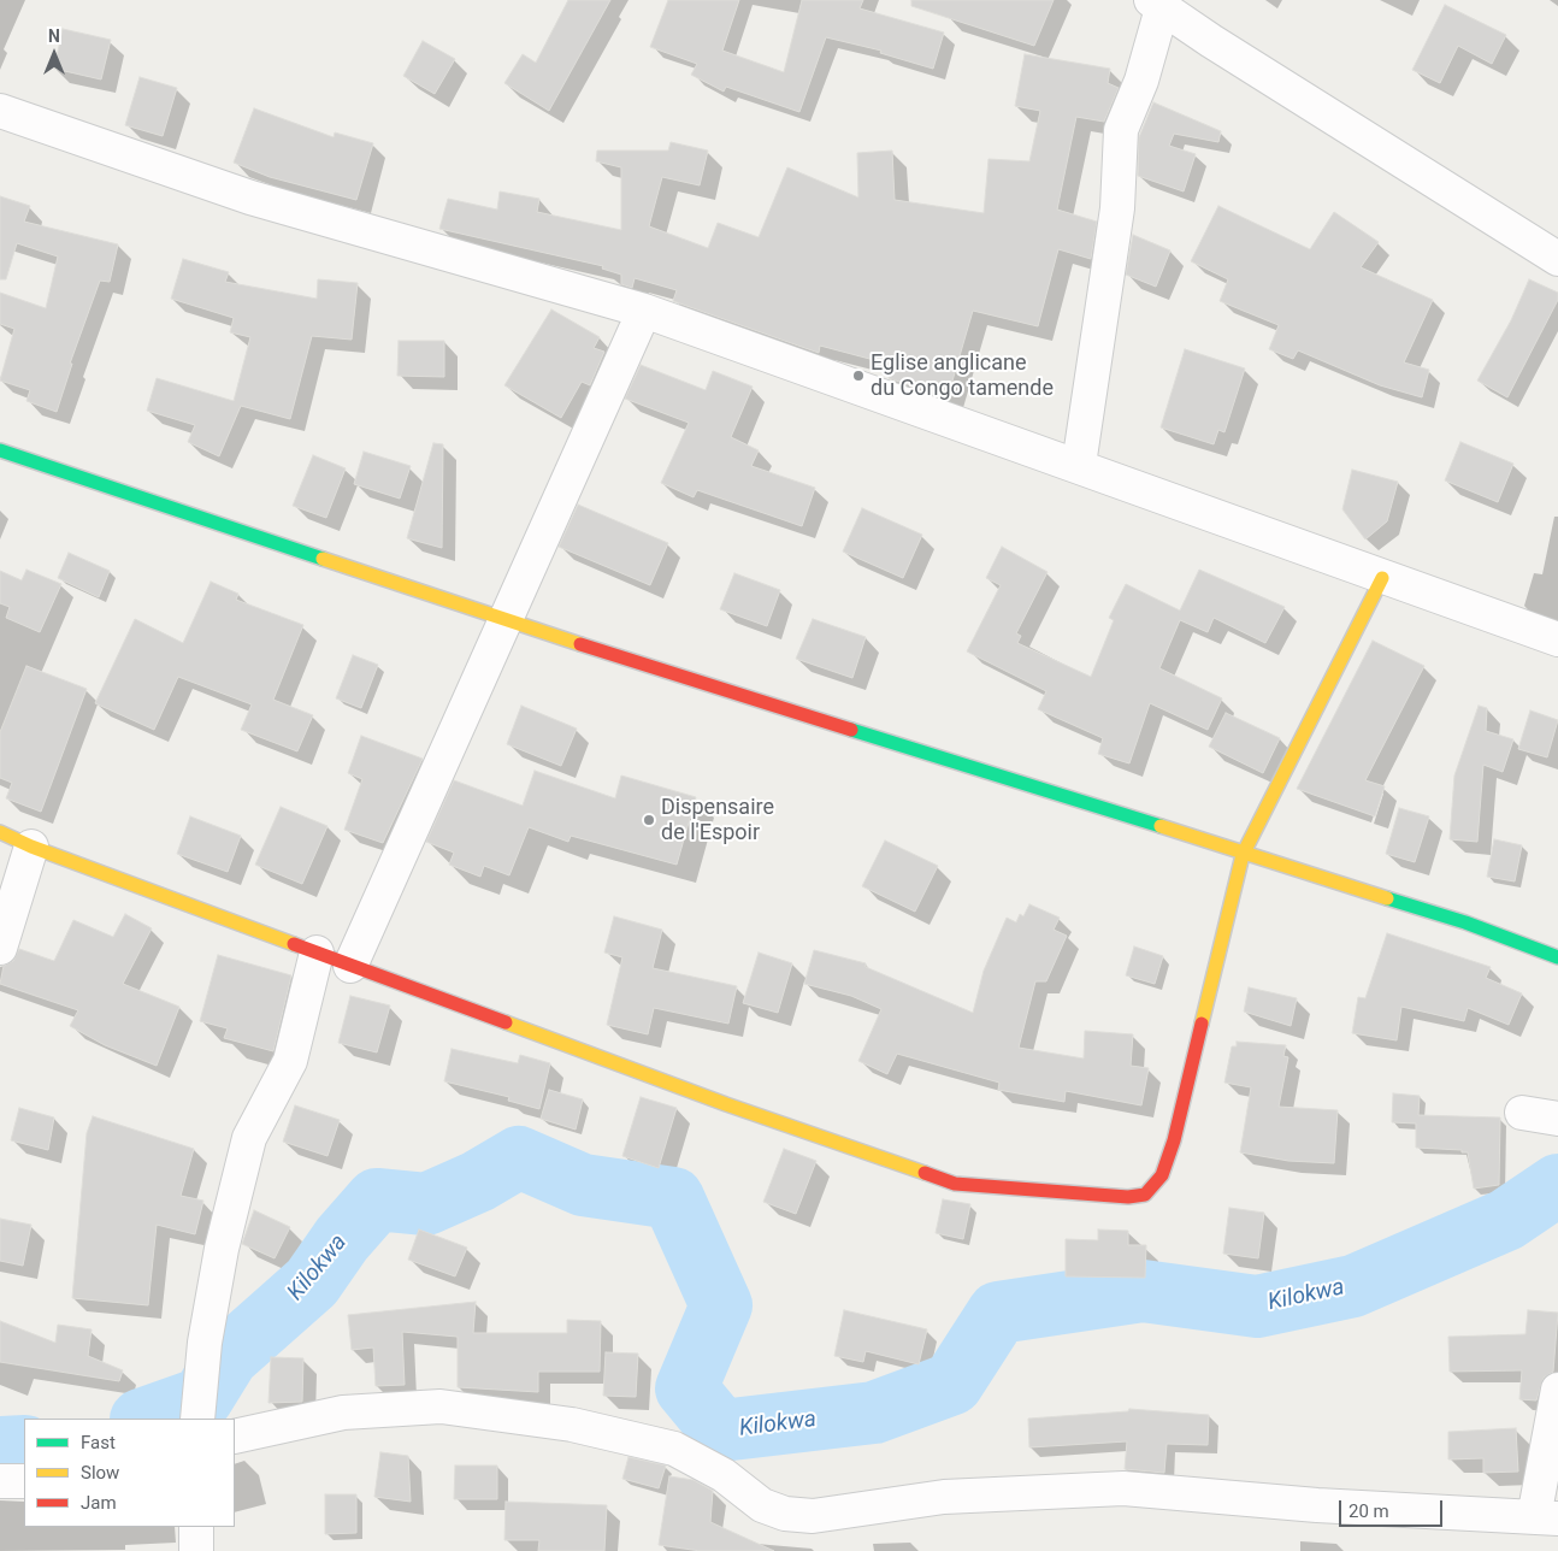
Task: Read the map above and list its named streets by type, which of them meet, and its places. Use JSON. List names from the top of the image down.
{
  "water": ["Kilokwa"],
  "places": ["Eglise anglicane du Congo tamende", "Dispensaire de l'Espoir"],
  "legend": ["Fast", "Slow", "Jam"],
  "scale_bar": "20 m",
  "north": "top"
}
